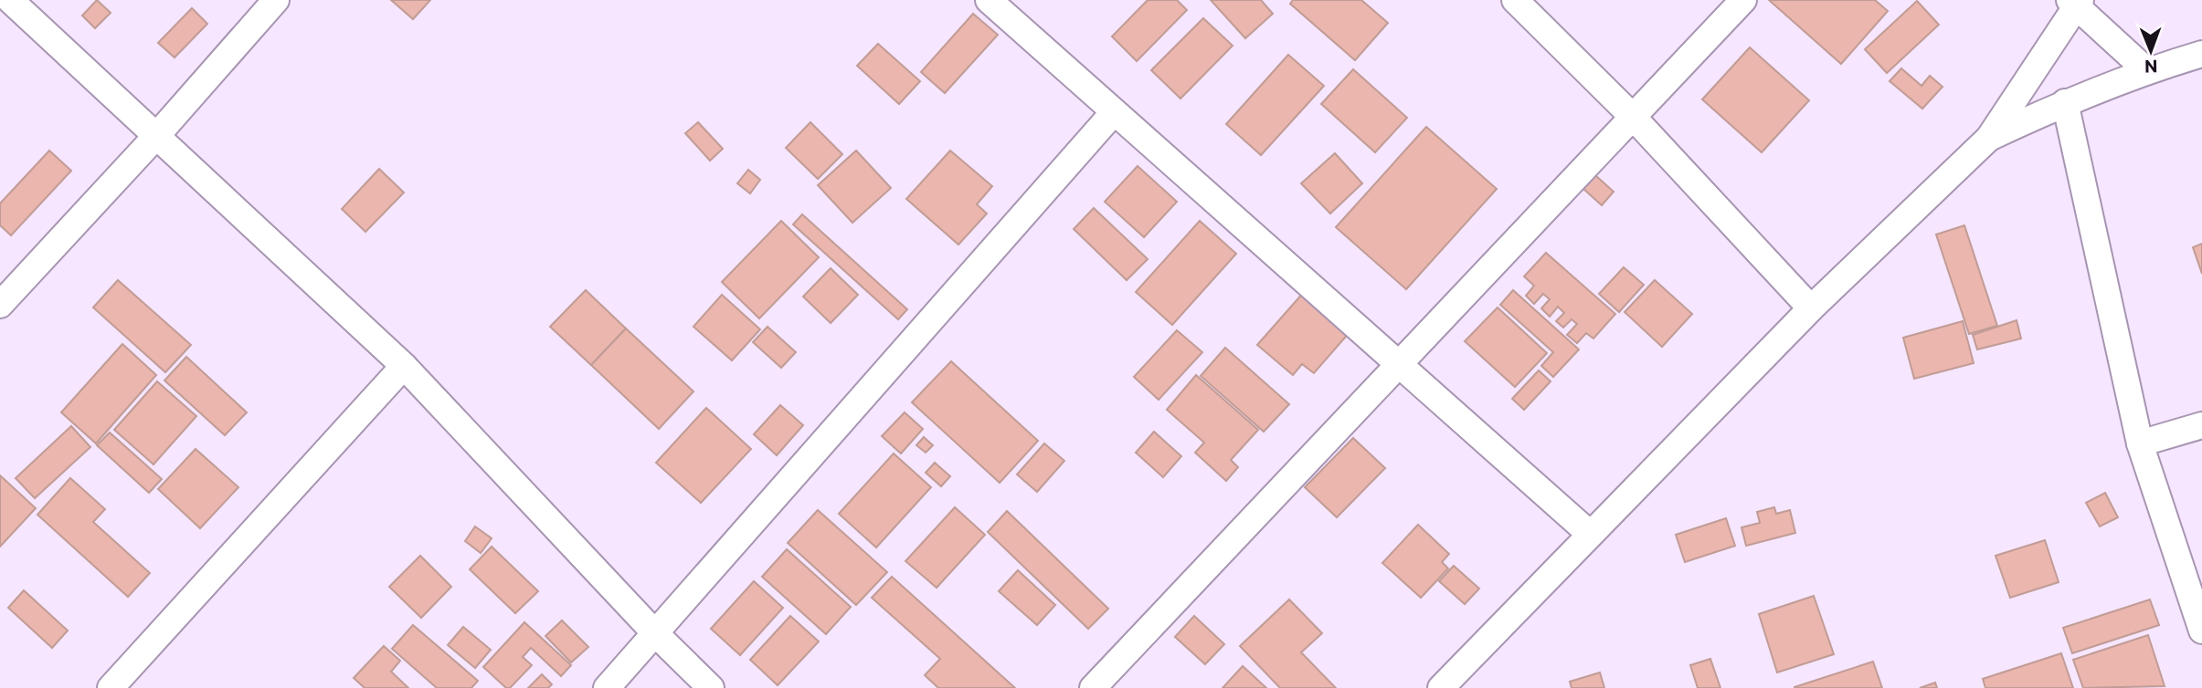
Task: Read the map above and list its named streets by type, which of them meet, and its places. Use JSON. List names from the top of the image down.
{
  "north": "bottom"
}
